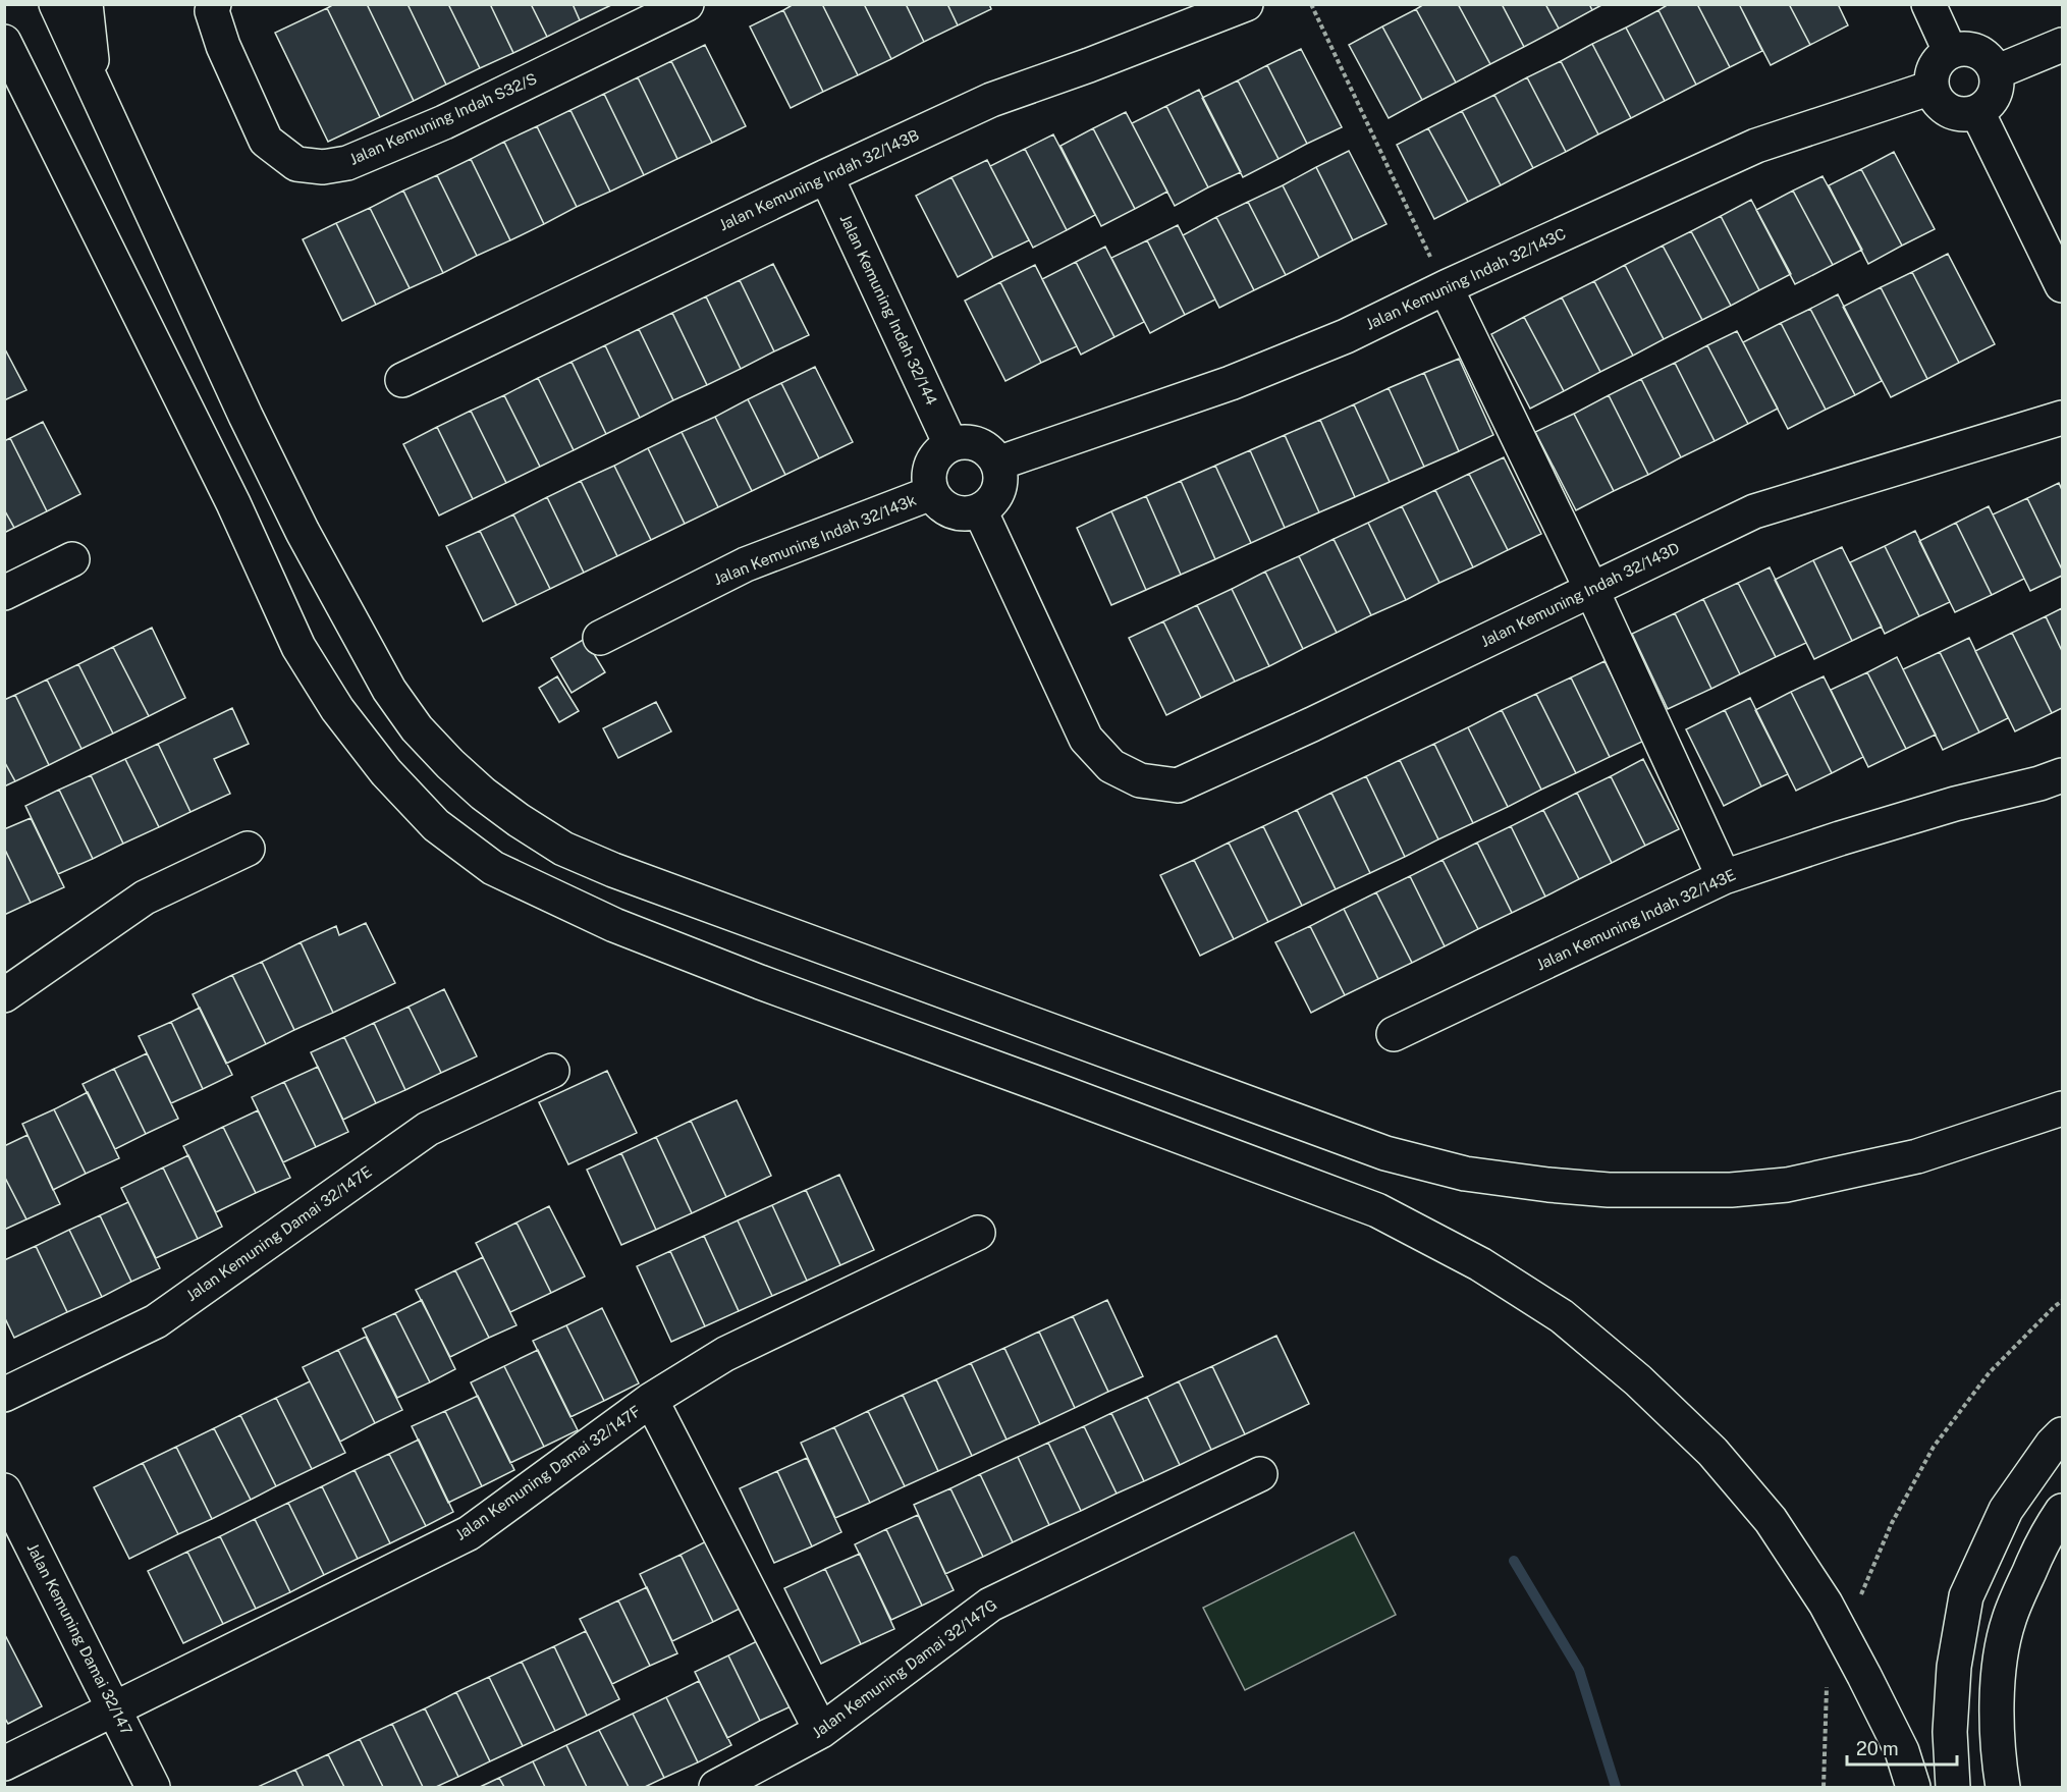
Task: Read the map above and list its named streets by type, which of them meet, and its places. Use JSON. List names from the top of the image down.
{
  "streets": {
    "main road": [
      "Jalan Kemuning Indah S32/S",
      "Jalan Kemuning Indah 32/143B",
      "Jalan Kemuning Indah 32/143C",
      "Jalan Kemuning Indah 32/144",
      "Jalan Kemuning Indah 32/143k",
      "Jalan Kemuning Indah 32/143D",
      "Jalan Kemuning Indah 32/143E",
      "Jalan Kemuning Damai 32/147E",
      "Jalan Kemuning Damai 32/147F",
      "Jalan Kemuning Damai 32/147",
      "Jalan Kemuning Damai 32/147G"
    ]
  },
  "crossings": [
    ["Jalan Kemuning Indah 32/143B", "Jalan Kemuning Indah 32/144"],
    ["Jalan Kemuning Indah 32/143C", "Jalan Kemuning Indah 32/144"],
    ["Jalan Kemuning Indah 32/143C", "Jalan Kemuning Indah 32/143k"],
    ["Jalan Kemuning Indah 32/143C", "Jalan Kemuning Indah 32/143D"],
    ["Jalan Kemuning Indah 32/144", "Jalan Kemuning Indah 32/143k"],
    ["Jalan Kemuning Indah 32/144", "Jalan Kemuning Indah 32/143D"],
    ["Jalan Kemuning Indah 32/143k", "Jalan Kemuning Indah 32/143D"],
    ["Jalan Kemuning Damai 32/147F", "Jalan Kemuning Damai 32/147"]
  ],
  "scale_bar": "20 m"
}
